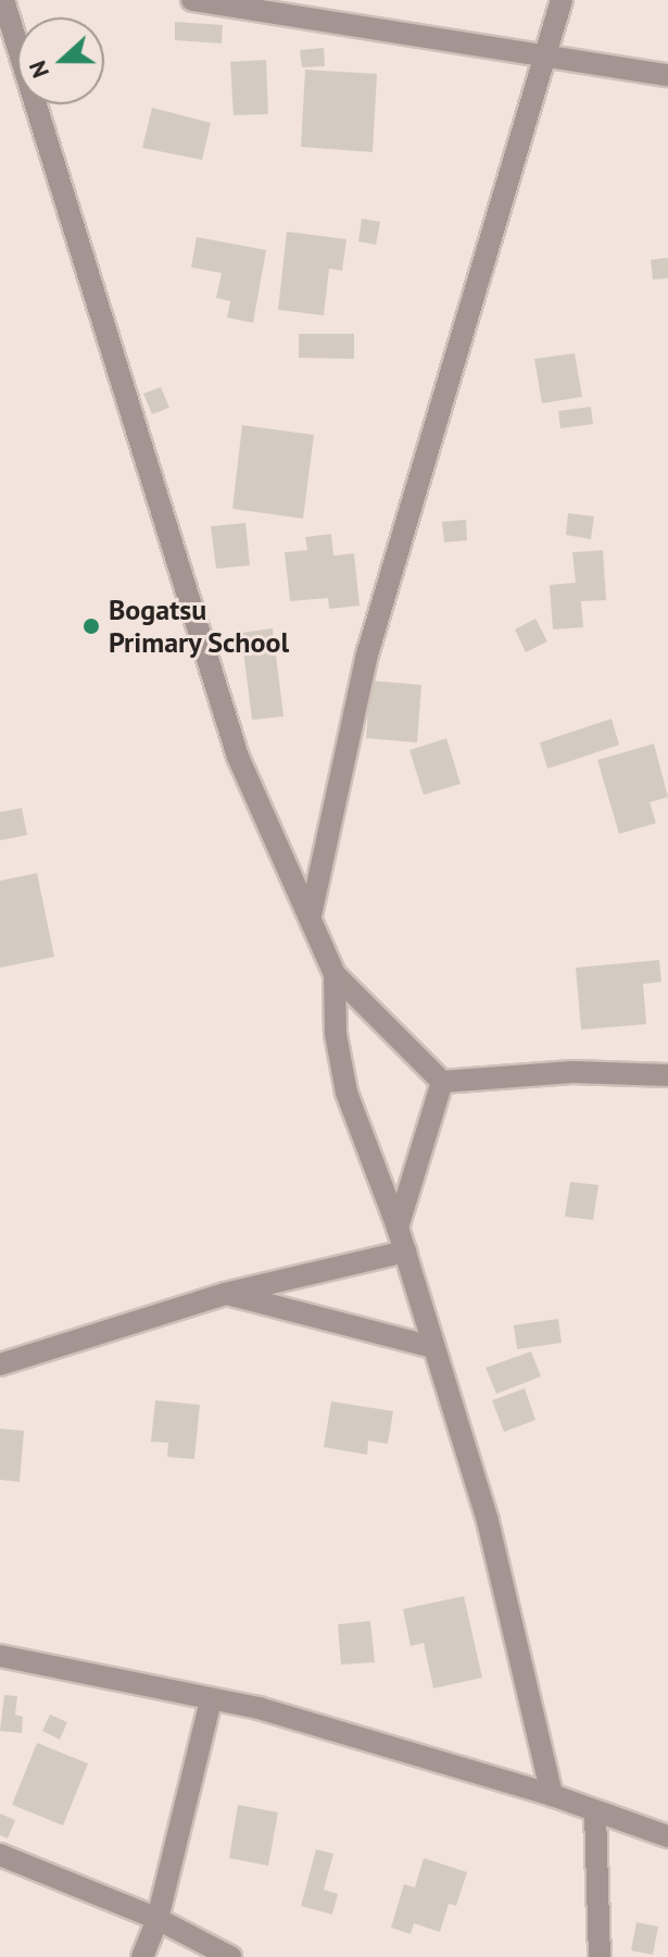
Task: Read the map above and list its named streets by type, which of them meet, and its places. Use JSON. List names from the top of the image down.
{
  "places": ["Bogatsu Primary School"],
  "north": "left"
}
